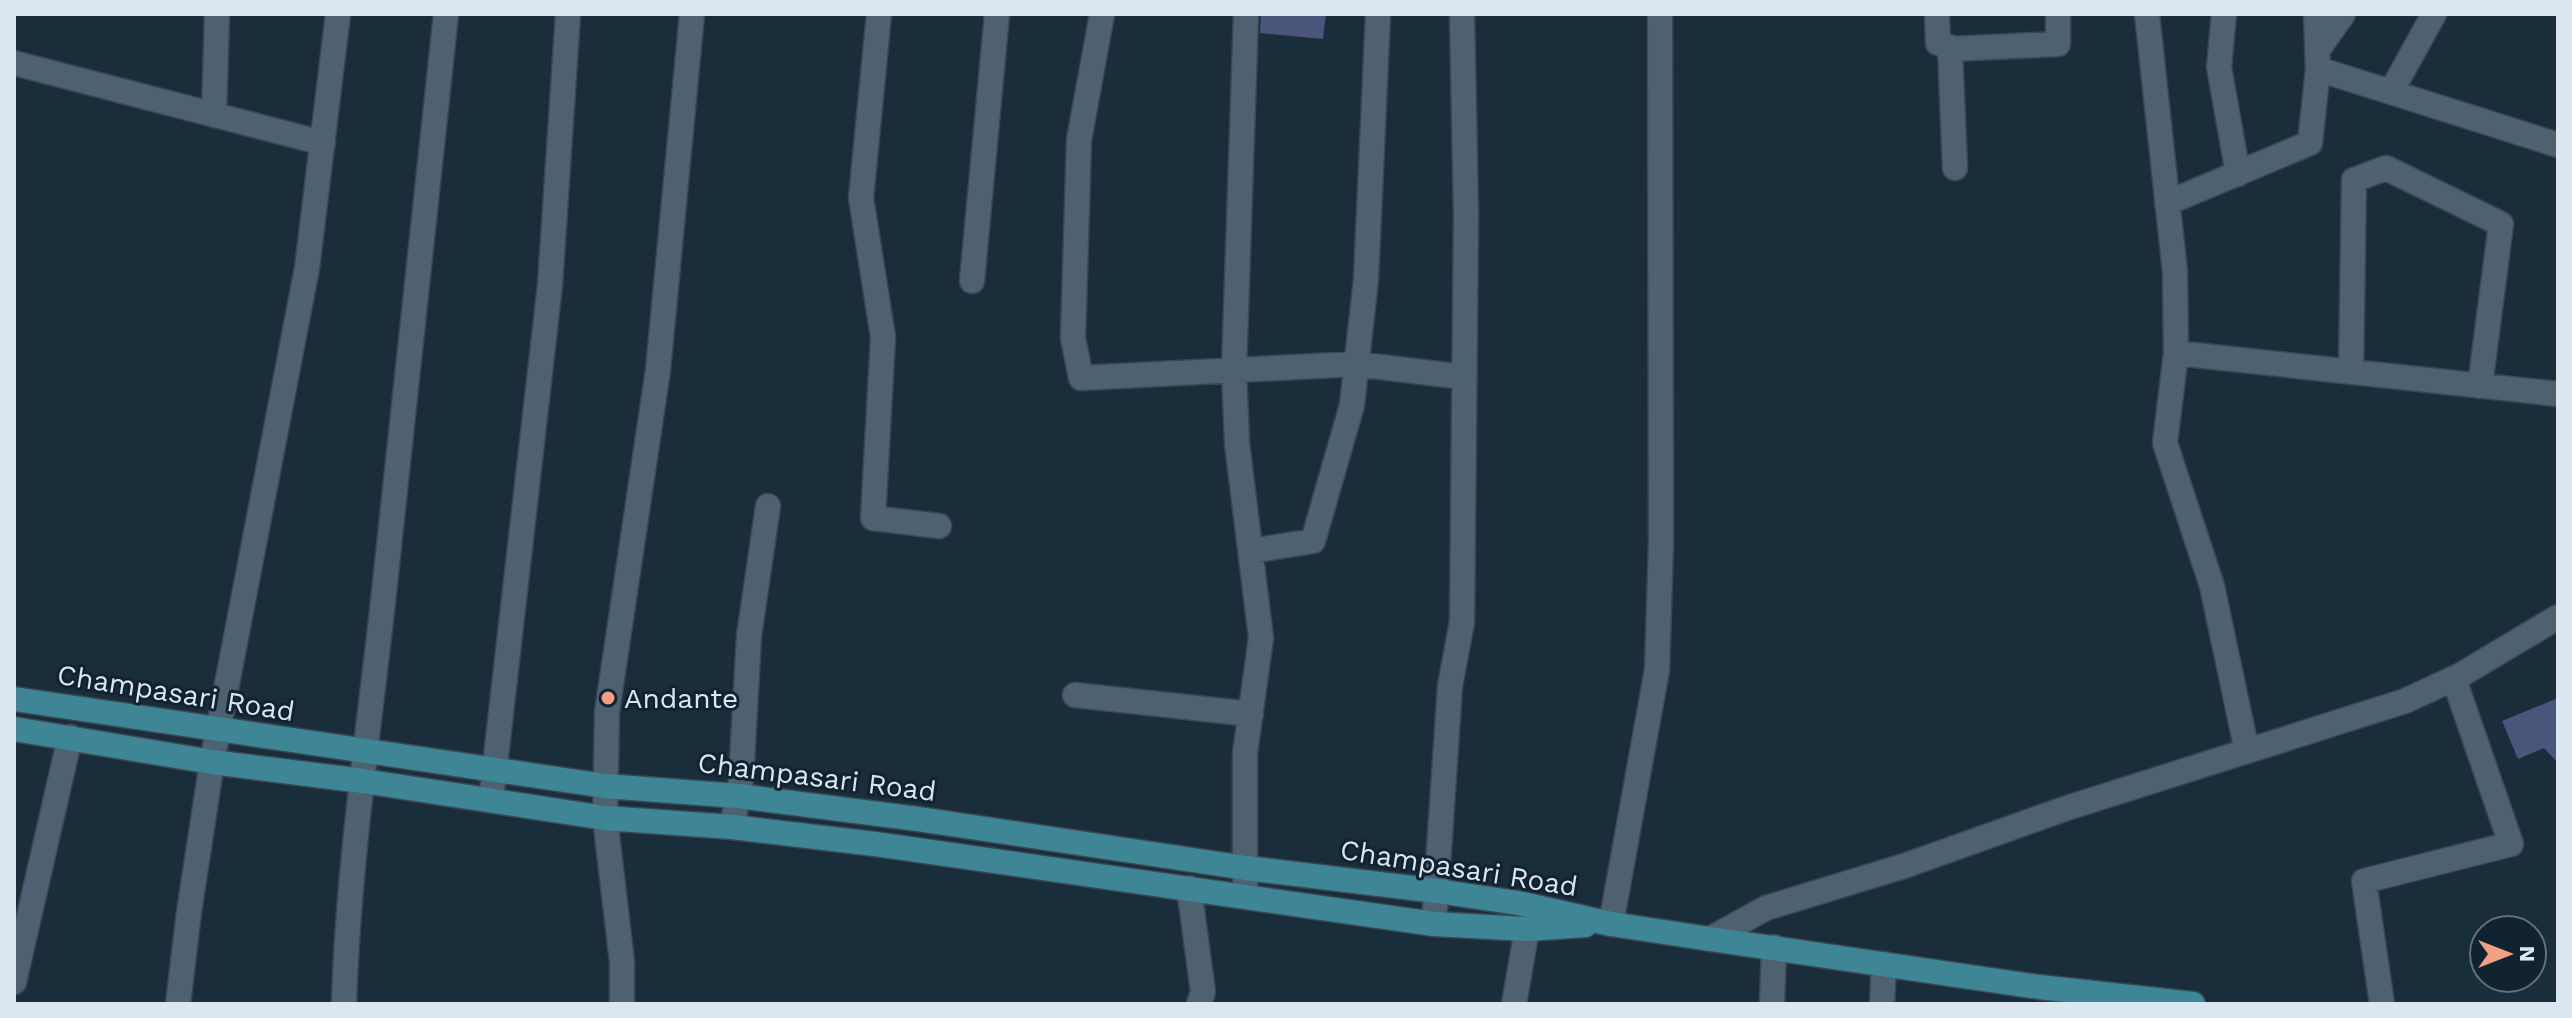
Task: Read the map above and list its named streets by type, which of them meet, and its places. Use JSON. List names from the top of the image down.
{
  "streets": {
    "main road": ["Champasari Road"]
  },
  "places": ["Andante"],
  "north": "right"
}
